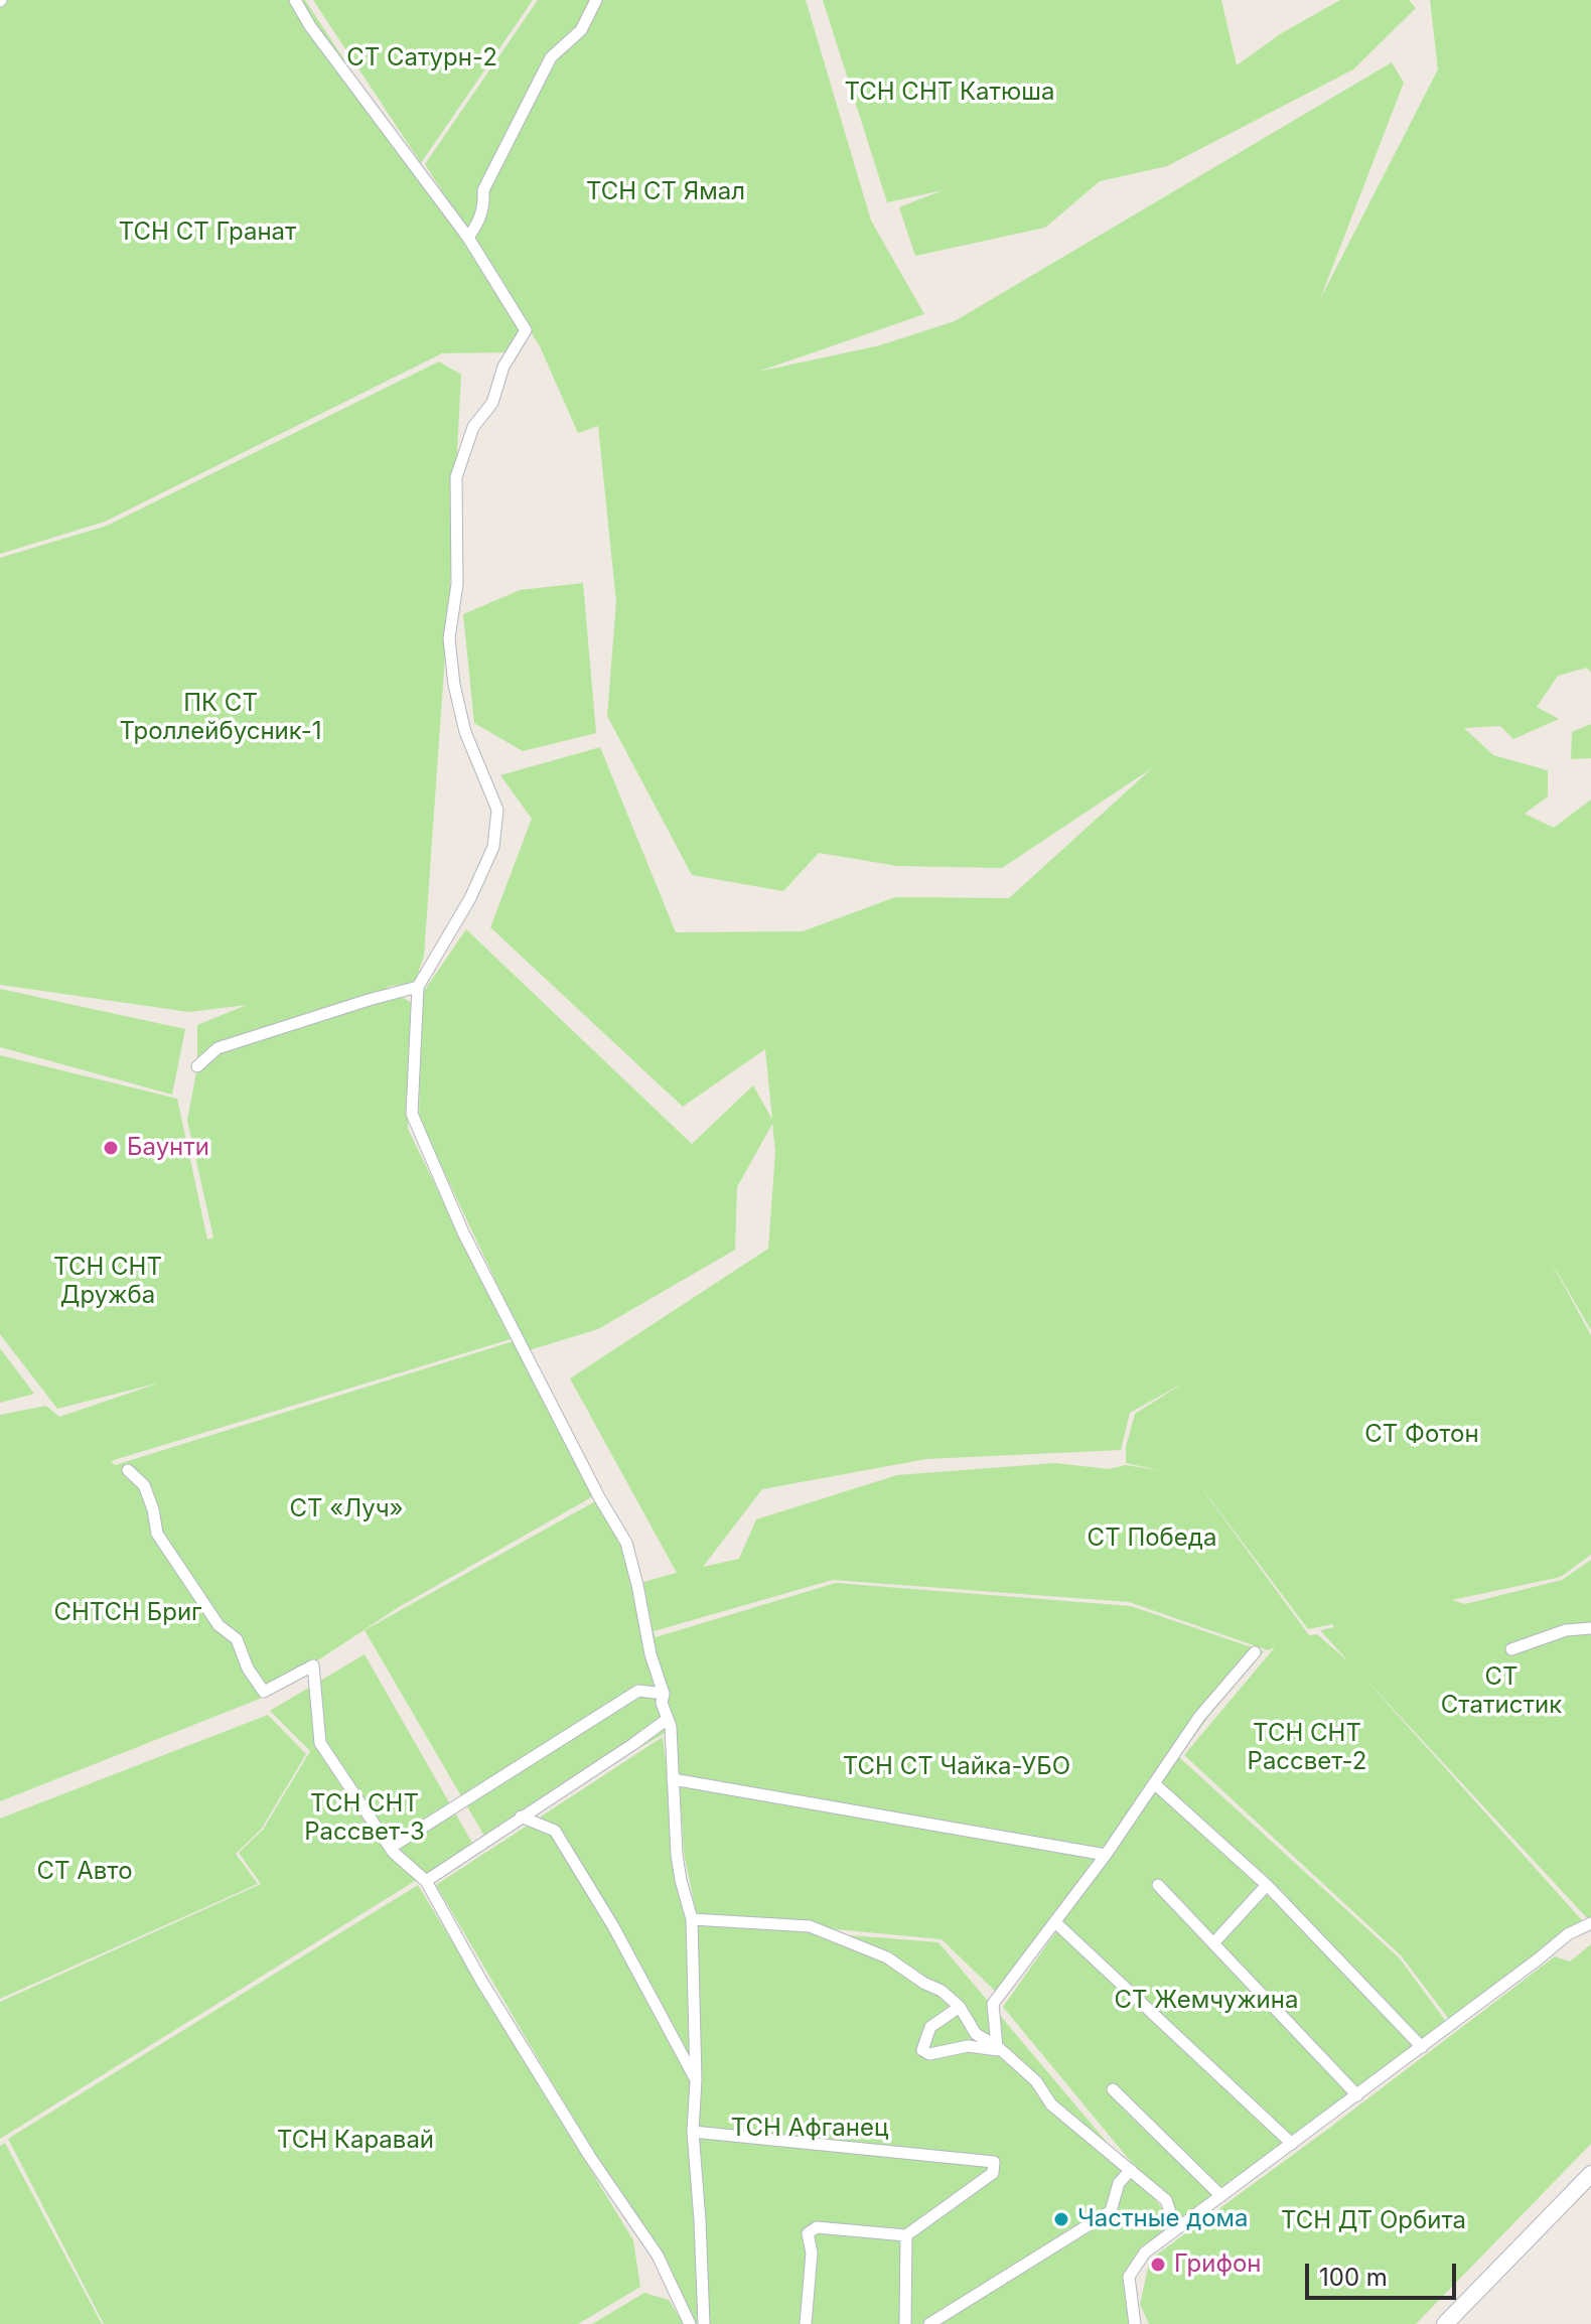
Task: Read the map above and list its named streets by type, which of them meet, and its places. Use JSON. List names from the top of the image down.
{
  "parks": [
    "СТ Сатурн-2",
    "ТСН СНТ Катюша",
    "ТСН СТ Ямал",
    "ТСН СТ Гранат",
    "ПК СТ Троллейбусник-1",
    "ТСН СНТ Дружба",
    "СТ Фотон",
    "СТ «Луч»",
    "СТ Победа",
    "СНТСН Бриг",
    "СТ Статистик",
    "ТСН СНТ Рассвет-2",
    "ТСН СТ Чайка-УБО",
    "ТСН СНТ Рассвет-3",
    "СТ Авто",
    "СТ Жемчужина",
    "ТСН Афганец",
    "ТСН Каравай",
    "ТСН ДТ Орбита"
  ],
  "places": ["Баунти", "Частные дома", "Грифон"],
  "scale_bar": "100 m"
}
